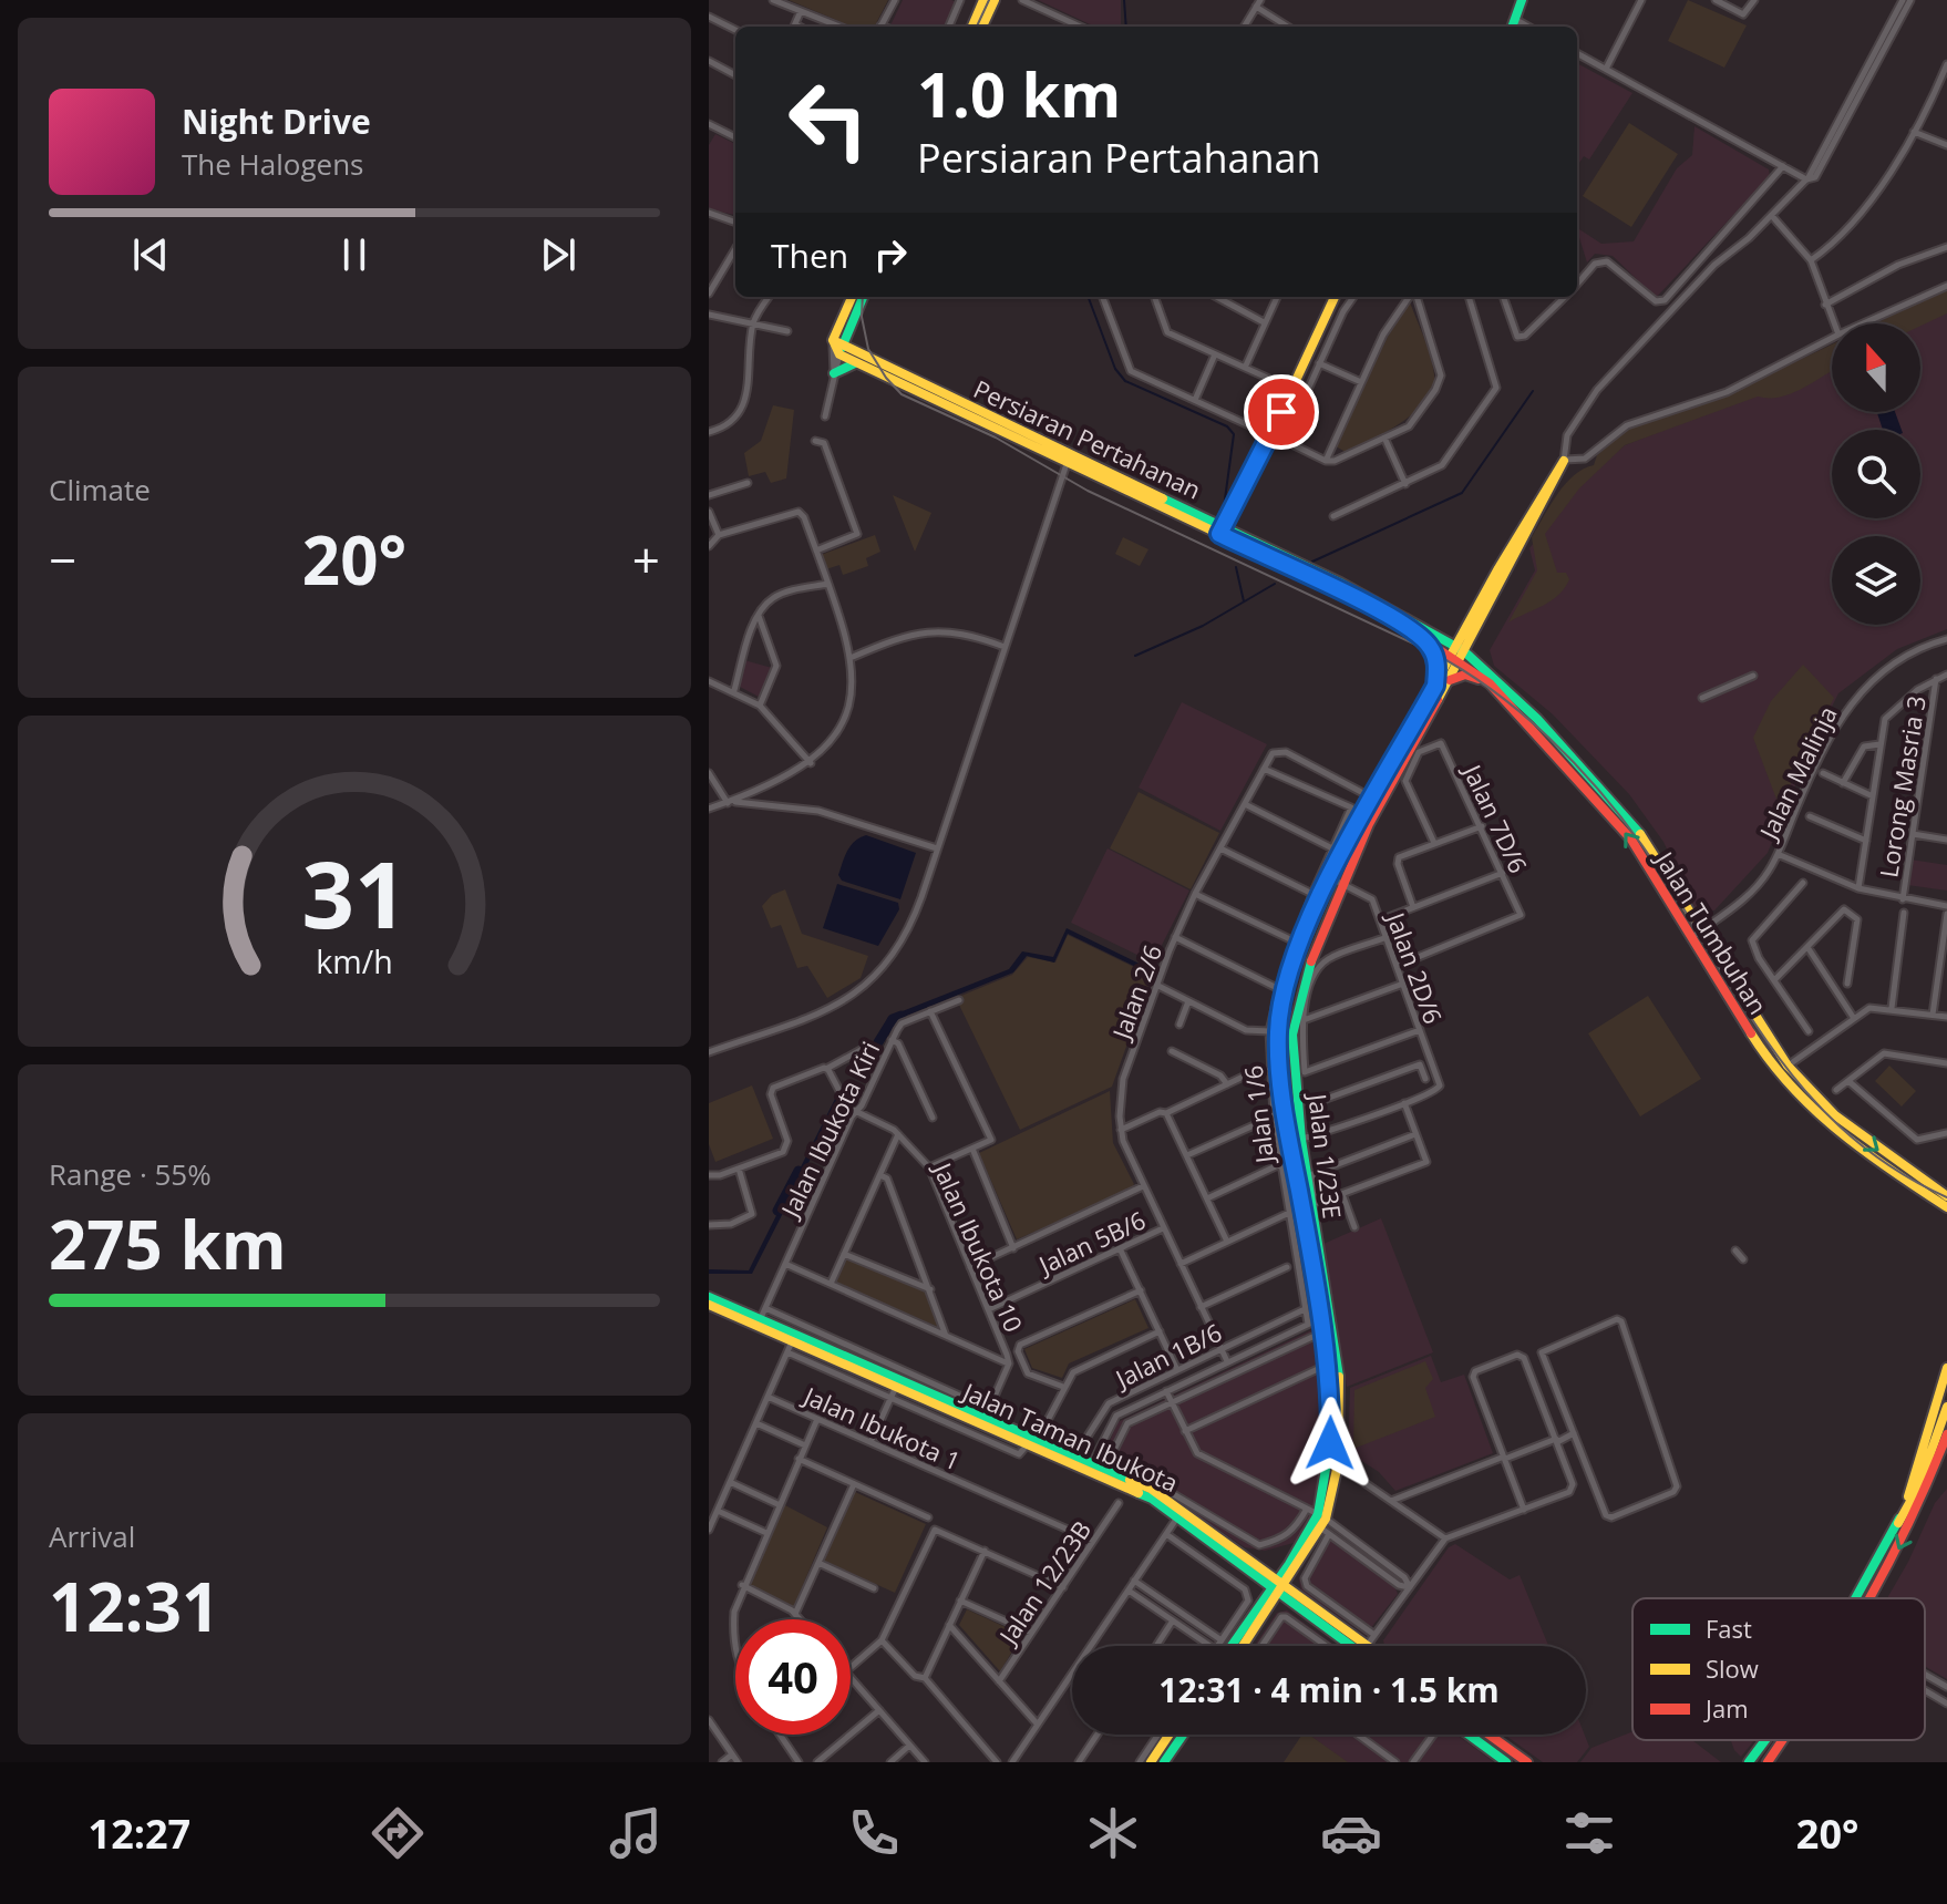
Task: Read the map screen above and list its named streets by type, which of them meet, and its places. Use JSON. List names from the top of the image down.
{
  "streets": {
    "main road": [
      "Persiaran Pertahanan",
      "Jalan Tumbuhan",
      "Jalan 1/23E",
      "Jalan Taman Ibukota"
    ],
    "street": [
      "Jalan Malinja",
      "Lorong Masria 3",
      "Jalan 7D/6",
      "Jalan 2D/6",
      "Jalan 2/6",
      "Jalan 1/6",
      "Jalan Ibukota Kiri",
      "Jalan 5B/6",
      "Jalan Ibukota 10",
      "Jalan 1B/6",
      "Jalan Ibukota 1",
      "Jalan 12/23B"
    ]
  },
  "crossings": [
    ["Persiaran Pertahanan", "Jalan Tumbuhan"],
    ["Persiaran Pertahanan", "Jalan 1/23E"],
    ["Jalan Malinja", "Jalan Tumbuhan"],
    ["Jalan 7D/6", "Jalan 2D/6"],
    ["Jalan Tumbuhan", "Jalan 1/23E"],
    ["Jalan 2D/6", "Jalan 1/23E"],
    ["Jalan 2/6", "Jalan 1/6"],
    ["Jalan 2/6", "Jalan 5B/6"],
    ["Jalan 2/6", "Jalan 1B/6"],
    ["Jalan 1/6", "Jalan 1B/6"],
    ["Jalan Ibukota Kiri", "Jalan Ibukota 10"],
    ["Jalan Ibukota Kiri", "Jalan Taman Ibukota"],
    ["Jalan 1/23E", "Jalan Taman Ibukota"],
    ["Jalan 5B/6", "Jalan Ibukota 10"],
    ["Jalan Ibukota 10", "Jalan Taman Ibukota"],
    ["Jalan Ibukota 1", "Jalan 12/23B"]
  ],
  "legend": ["Fast", "Slow", "Jam"],
  "north": "top",
  "page": {
    "turn": ["1.0 km", "Persiaran Pertahanan"],
    "song": ["Night Drive", "The Halogens"],
    "then": "Then",
    "tile": [
      "Climate",
      ["Range · 55%", "275 km"],
      ["Arrival", "12:31"]
    ],
    "heat": ["−", "20°", "+"],
    "limit": "40",
    "trip": "12:31 · 4 min · 1.5 km",
    "tabs": ["12:27", "20°"],
    "gauge": ["31", "km/h"]
  }
}
